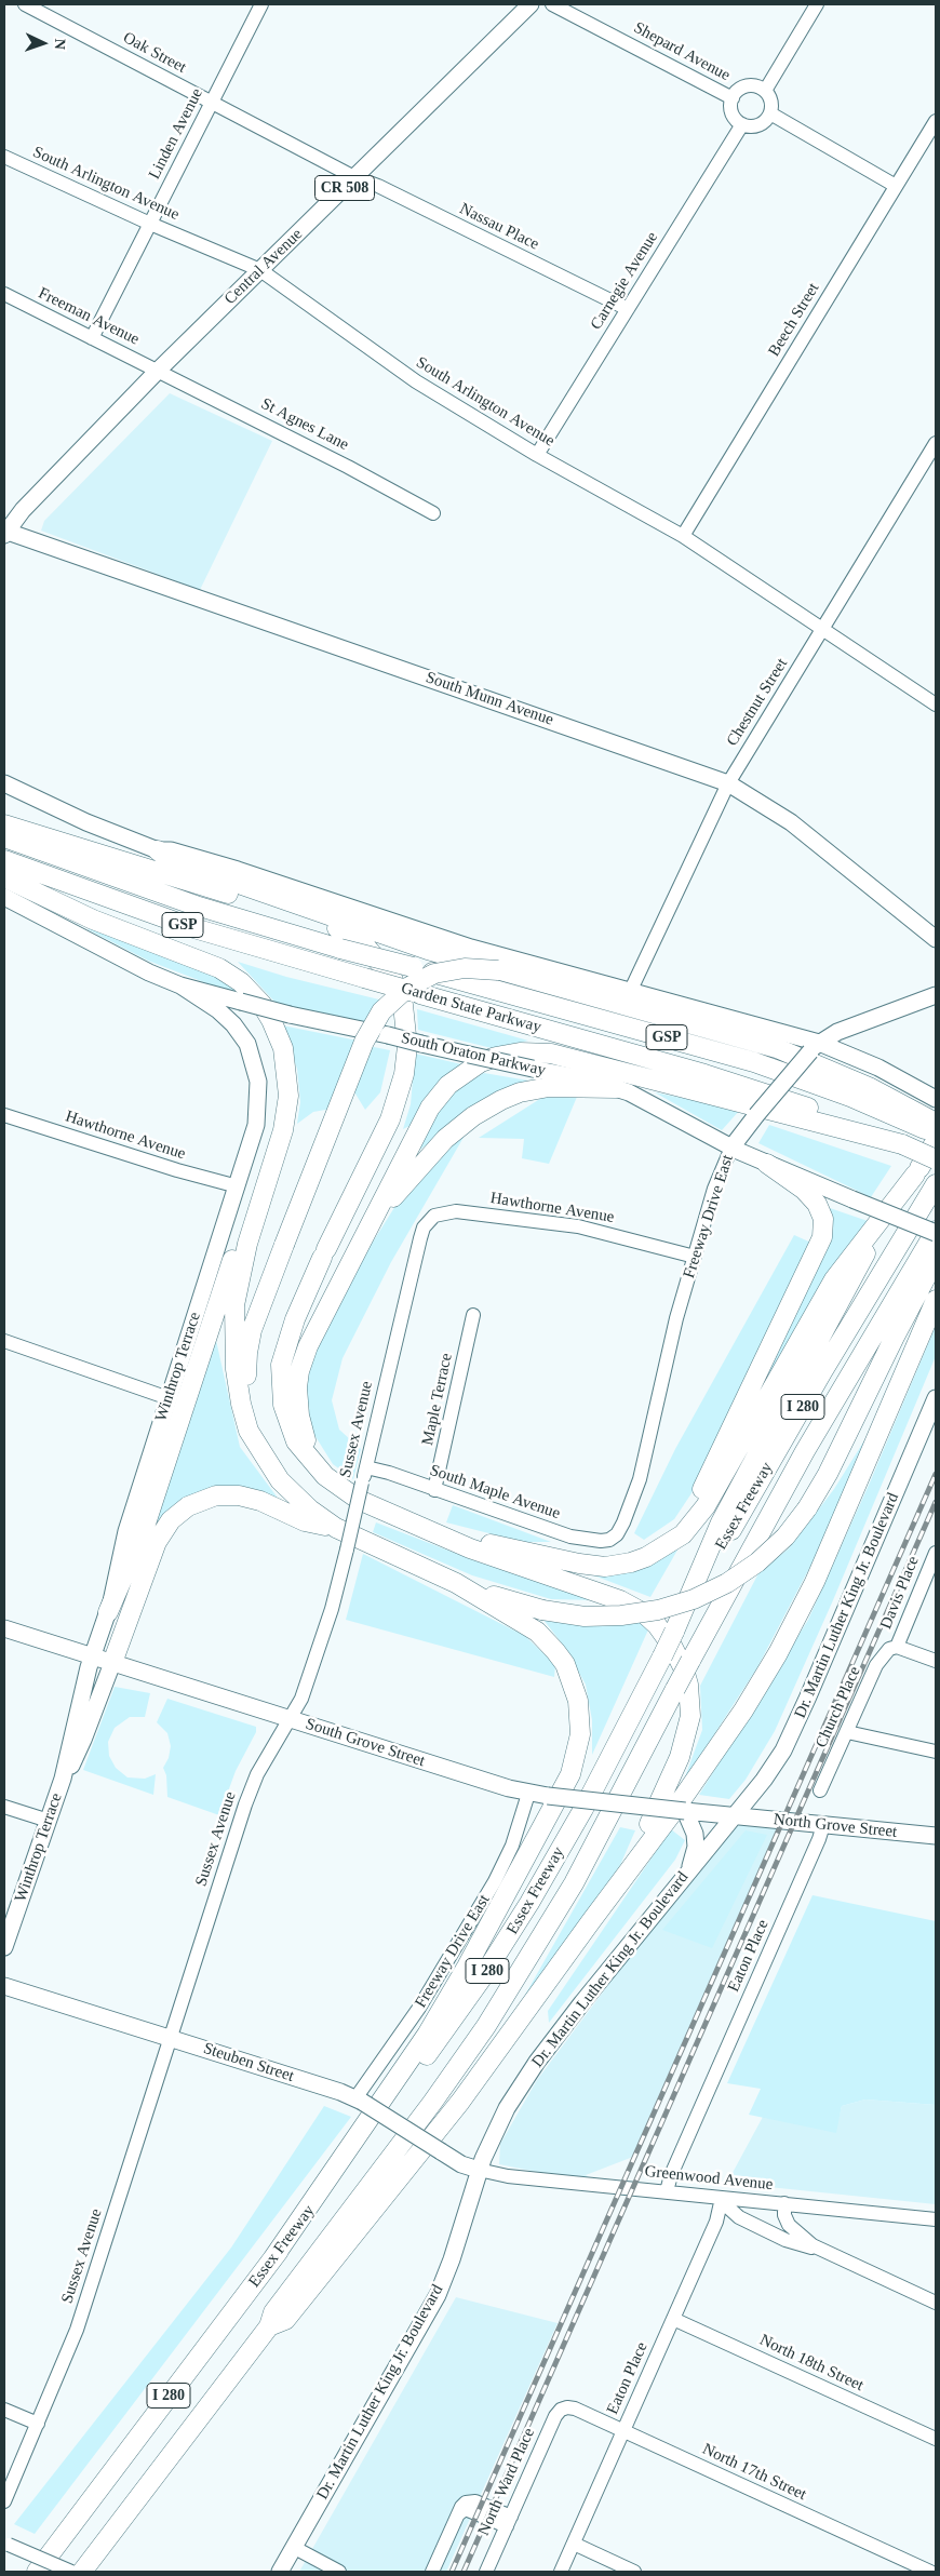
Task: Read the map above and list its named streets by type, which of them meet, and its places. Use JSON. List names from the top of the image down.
{
  "streets": {
    "highway": [
      "GSP",
      "Garden State Parkway",
      "I 280",
      "Essex Freeway"
    ],
    "main road": [
      "CR 508",
      "Central Avenue",
      "South Munn Avenue",
      "South Oraton Parkway",
      "Freeway Drive East",
      "Winthrop Terrace",
      "Dr. Martin Luther King Jr. Boulevard",
      "South Grove Street",
      "North Grove Street",
      "Steuben Street"
    ],
    "street": [
      "Shepard Avenue",
      "Oak Street",
      "Linden Avenue",
      "South Arlington Avenue",
      "Nassau Place",
      "Carnegie Avenue",
      "Freeman Avenue",
      "Beech Street",
      "St Agnes Lane",
      "Chestnut Street",
      "Hawthorne Avenue",
      "Maple Terrace",
      "Sussex Avenue",
      "South Maple Avenue",
      "Davis Place",
      "Church Place",
      "Eaton Place",
      "Greenwood Avenue",
      "North 18th Street",
      "North 17th Street",
      "North Ward Place"
    ]
  },
  "crossings": [
    ["Shepard Avenue", "Carnegie Avenue"],
    ["Oak Street", "Linden Avenue"],
    ["Oak Street", "Nassau Place"],
    ["Oak Street", "Central Avenue"],
    ["Linden Avenue", "South Arlington Avenue"],
    ["Linden Avenue", "Freeman Avenue"],
    ["South Arlington Avenue", "Central Avenue"],
    ["South Arlington Avenue", "Carnegie Avenue"],
    ["South Arlington Avenue", "Beech Street"],
    ["South Arlington Avenue", "Chestnut Street"],
    ["Nassau Place", "Central Avenue"],
    ["Nassau Place", "Carnegie Avenue"],
    ["Central Avenue", "Freeman Avenue"],
    ["Central Avenue", "St Agnes Lane"],
    ["Central Avenue", "South Munn Avenue"],
    ["Freeman Avenue", "St Agnes Lane"],
    ["South Munn Avenue", "Chestnut Street"],
    ["South Oraton Parkway", "Freeway Drive East"],
    ["South Oraton Parkway", "Winthrop Terrace"],
    ["South Oraton Parkway", "Essex Freeway"],
    ["Hawthorne Avenue", "Freeway Drive East"],
    ["Hawthorne Avenue", "Winthrop Terrace"],
    ["Hawthorne Avenue", "Sussex Avenue"],
    ["Freeway Drive East", "South Maple Avenue"],
    ["Freeway Drive East", "South Grove Street"],
    ["Freeway Drive East", "Steuben Street"],
    ["Winthrop Terrace", "South Grove Street"],
    ["Maple Terrace", "South Maple Avenue"],
    ["Sussex Avenue", "South Maple Avenue"],
    ["Sussex Avenue", "South Grove Street"],
    ["Sussex Avenue", "Steuben Street"],
    ["Davis Place", "Church Place"],
    ["Dr. Martin Luther King Jr. Boulevard", "South Grove Street"],
    ["Dr. Martin Luther King Jr. Boulevard", "North Grove Street"],
    ["Dr. Martin Luther King Jr. Boulevard", "Steuben Street"],
    ["Dr. Martin Luther King Jr. Boulevard", "Greenwood Avenue"],
    ["South Grove Street", "North Grove Street"],
    ["North Grove Street", "Eaton Place"],
    ["Eaton Place", "Greenwood Avenue"],
    ["Eaton Place", "North 18th Street"],
    ["Eaton Place", "North 17th Street"],
    ["Steuben Street", "Greenwood Avenue"],
    ["North 17th Street", "North Ward Place"]
  ],
  "north": "right"
}
